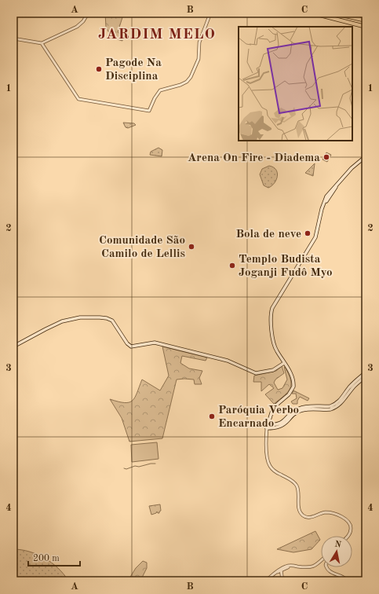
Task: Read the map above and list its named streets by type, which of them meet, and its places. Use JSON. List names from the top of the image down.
{
  "districts": ["JARDIM MELO"],
  "places": [
    "Pagode Na Disciplina",
    "Arena On Fire - Diadema",
    "Bola de neve",
    "Comunidade São Camilo de Lellis",
    "Templo Budista Joganji Fudô Myo",
    "Paróquia Verbo Encarnado"
  ],
  "scale_bar": "200 m",
  "north": "top",
  "grid": {
    "columns": ["A", "B", "C"],
    "rows": [
      "1",
      "2",
      "3",
      "4"
    ]
  }
}
